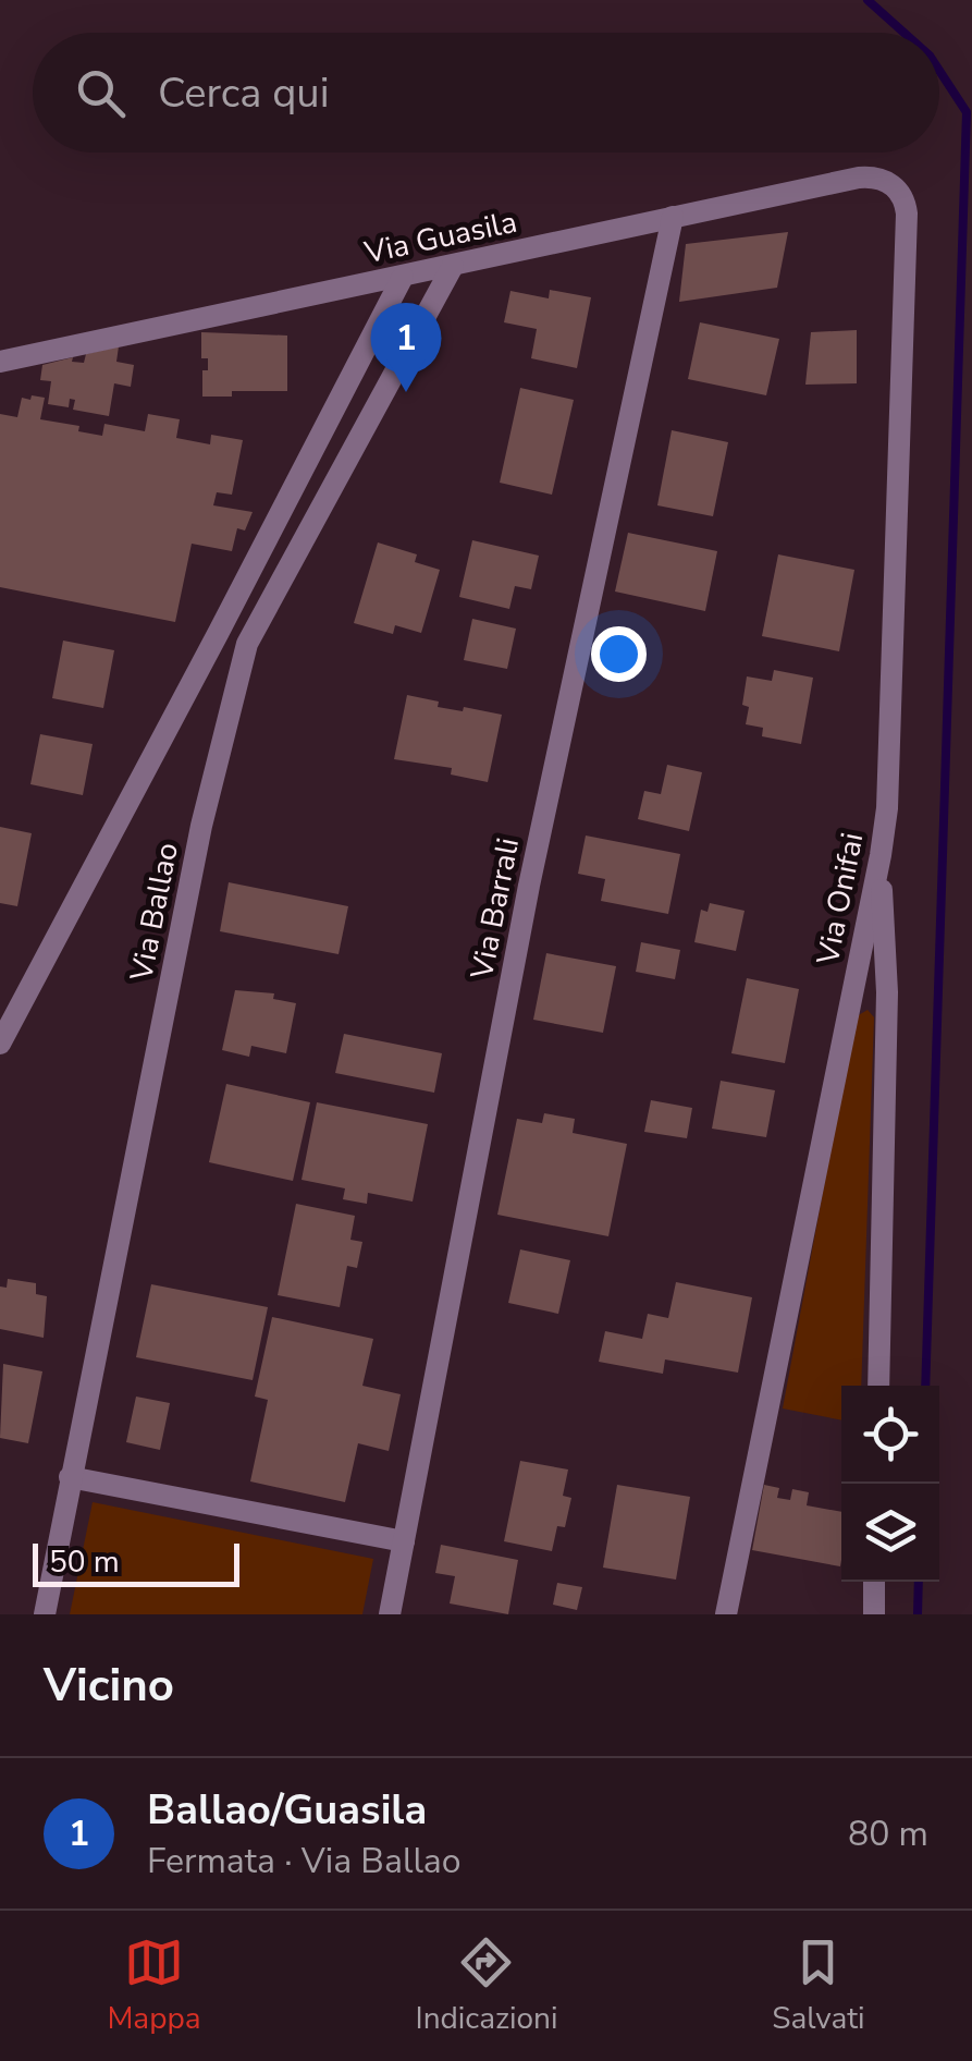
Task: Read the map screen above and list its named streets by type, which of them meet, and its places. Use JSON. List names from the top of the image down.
{
  "streets": {
    "street": [
      "Via Guasila",
      "Via Onifai",
      "Via Barrali",
      "Via Ballao"
    ]
  },
  "crossings": [
    ["Via Guasila", "Via Onifai"],
    ["Via Guasila", "Via Barrali"],
    ["Via Guasila", "Via Ballao"]
  ],
  "scale_bar": "50 m",
  "page": {
    "search": "Cerca qui",
    "pins": "1",
    "scale": "50 m",
    "heading": "Vicino",
    "list": [
      {
        "mark": "1",
        "name": "Ballao/Guasila",
        "note": "Fermata · Via Ballao",
        "value": "80 m"
      }
    ],
    "nav": ["Mappa", "Indicazioni", "Salvati"]
  }
}
